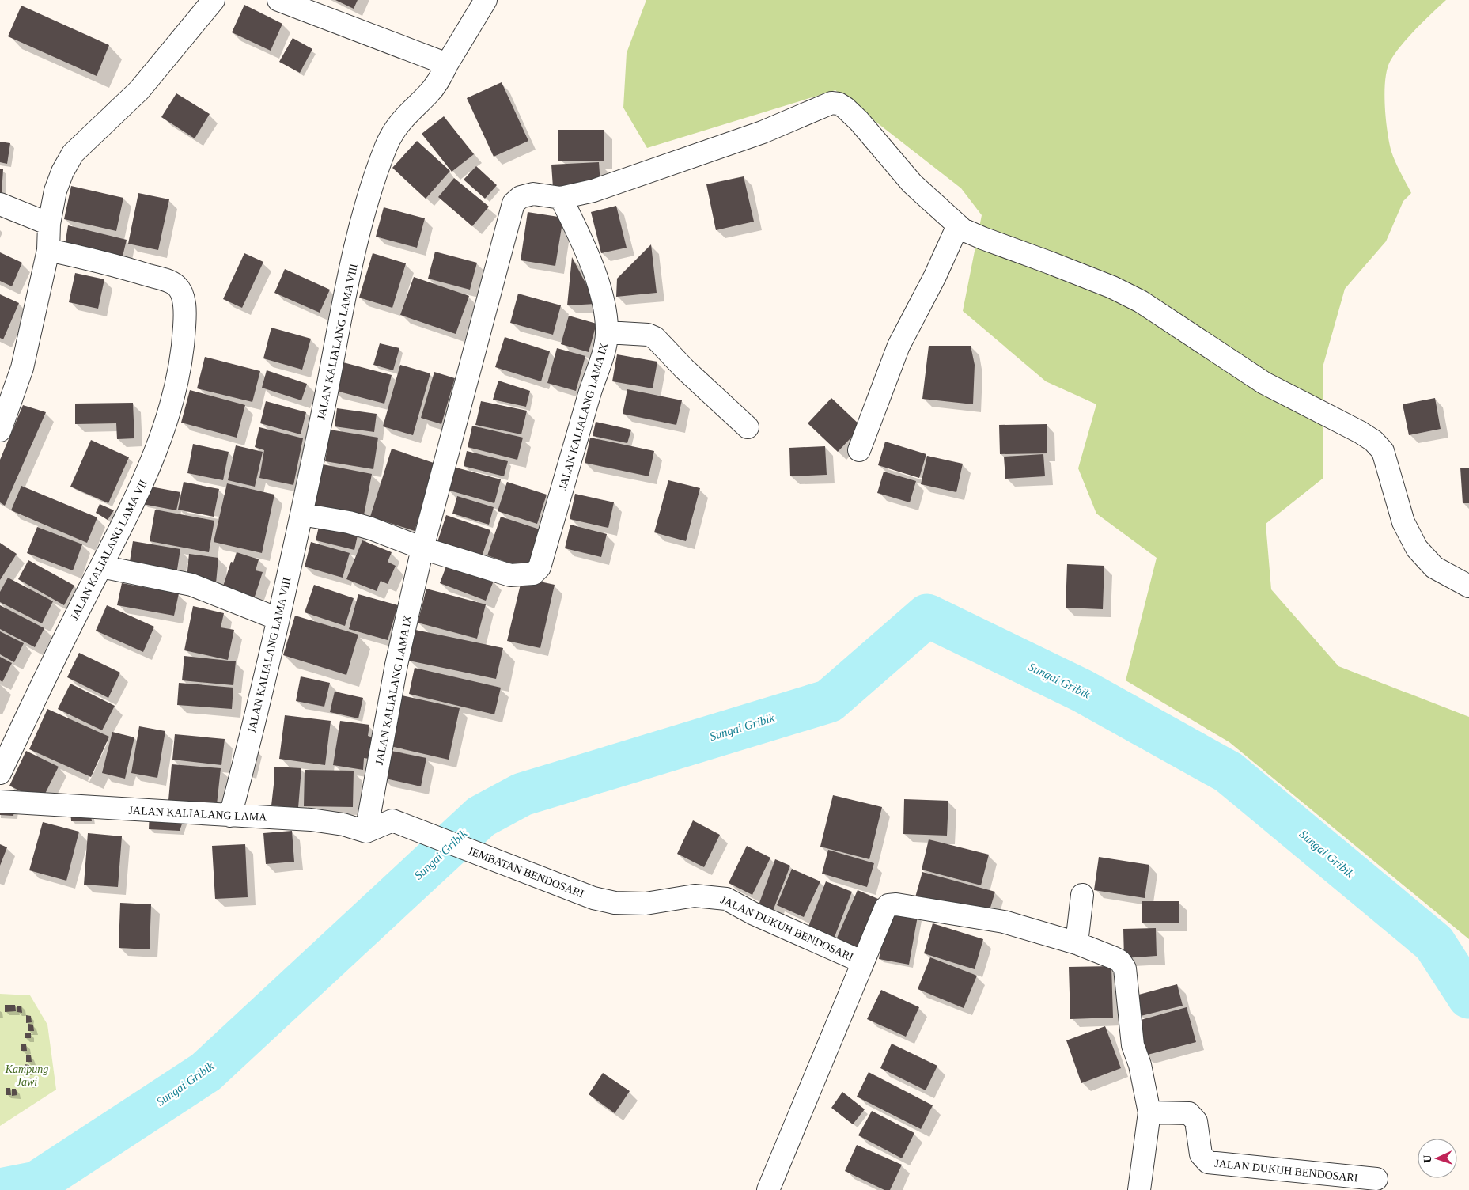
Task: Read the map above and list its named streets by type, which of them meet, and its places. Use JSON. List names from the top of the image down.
{
  "streets": {
    "street": [
      "JALAN KALIALANG LAMA VIII",
      "JALAN KALIALANG LAMA IX",
      "JALAN KALIALANG LAMA VII",
      "JALAN KALIALANG LAMA",
      "JEMBATAN BENDOSARI",
      "JALAN DUKUH BENDOSARI"
    ]
  },
  "crossings": [
    ["JALAN KALIALANG LAMA VIII", "JALAN KALIALANG LAMA"],
    ["JALAN KALIALANG LAMA IX", "JALAN KALIALANG LAMA"],
    ["JALAN KALIALANG LAMA IX", "JEMBATAN BENDOSARI"],
    ["JALAN KALIALANG LAMA", "JEMBATAN BENDOSARI"],
    ["JEMBATAN BENDOSARI", "JALAN DUKUH BENDOSARI"]
  ],
  "water": ["Sungai Gribik"],
  "parks": ["Kampung Jawi"],
  "north": "left"
}
